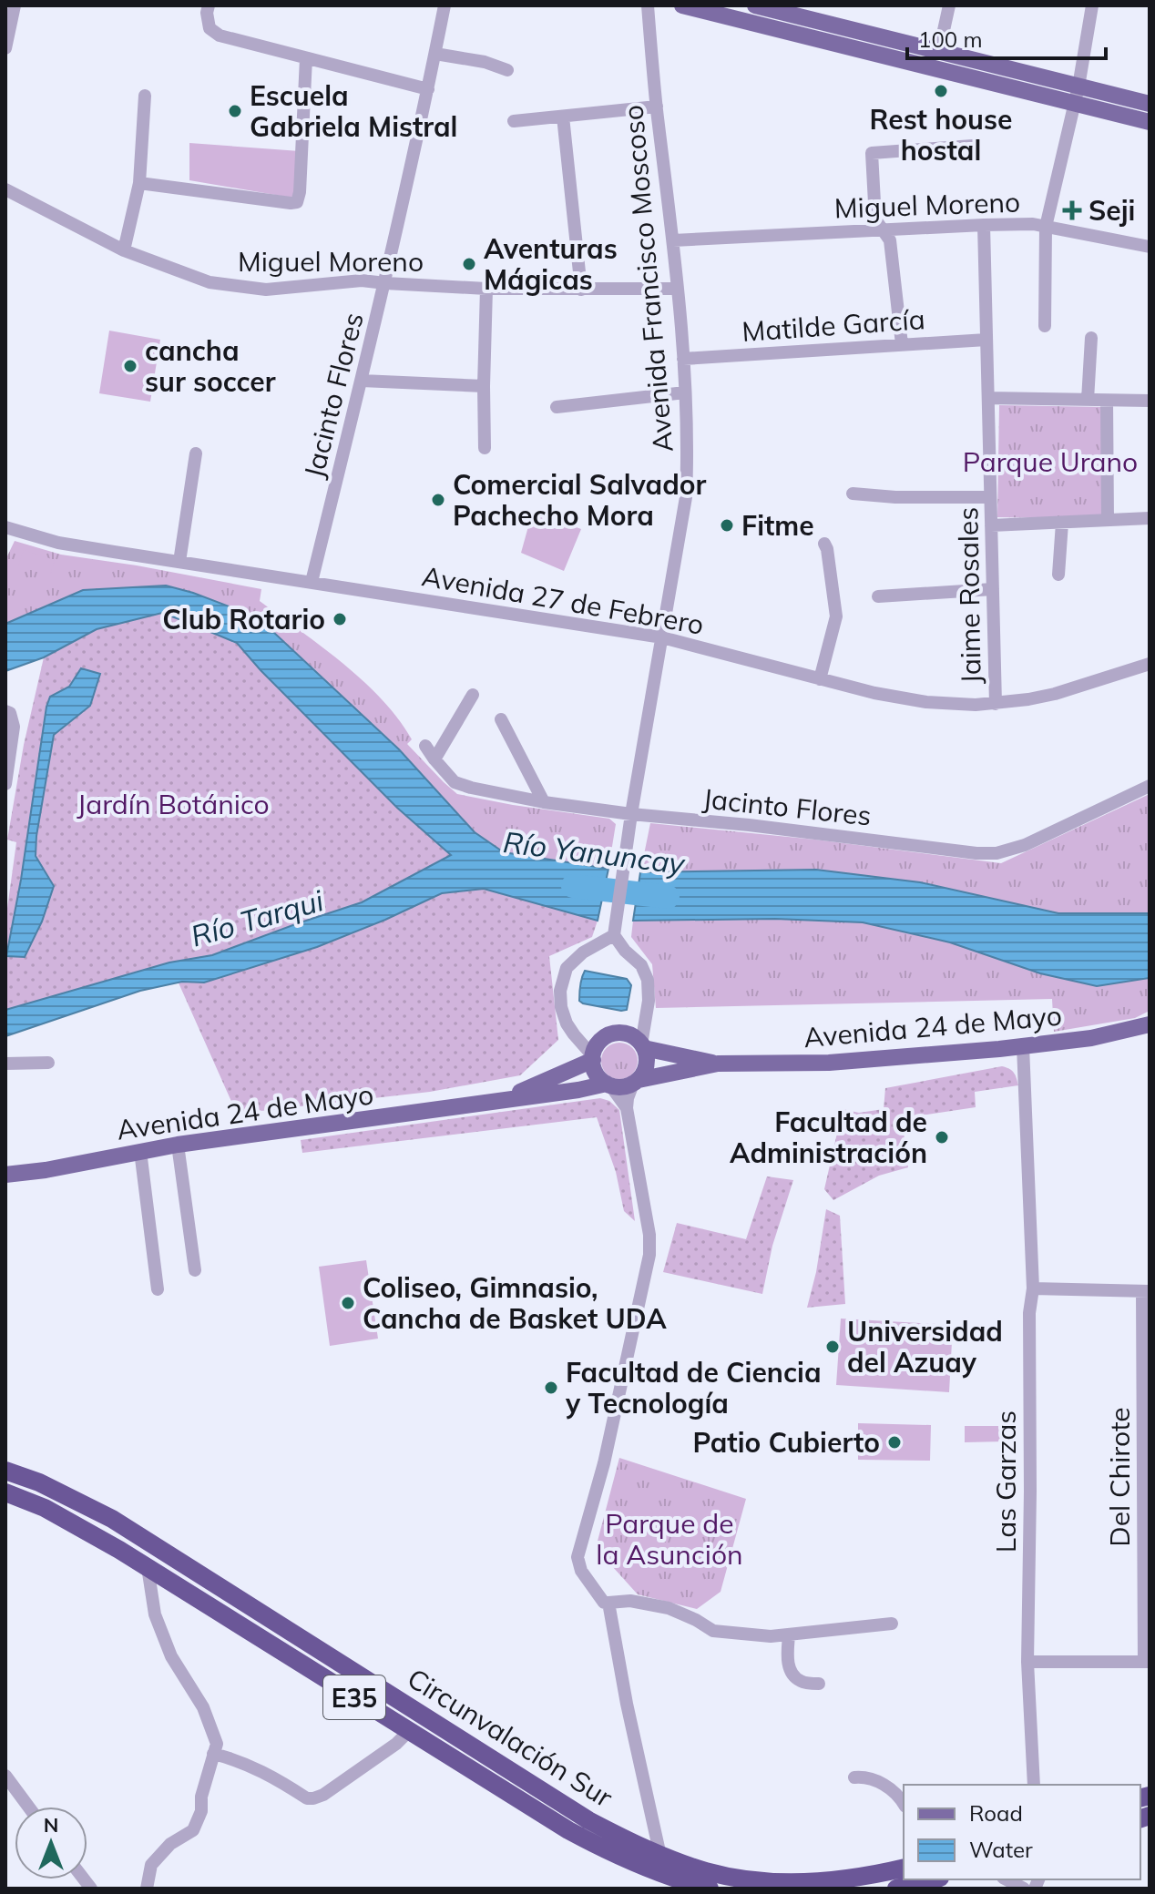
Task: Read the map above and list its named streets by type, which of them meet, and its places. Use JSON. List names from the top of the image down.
{
  "streets": {
    "highway": ["E35", "Circunvalación Sur"],
    "main road": ["Avenida 24 de Mayo"],
    "street": [
      "Miguel Moreno",
      "Avenida Francisco Moscoso",
      "Matilde García",
      "Jacinto Flores",
      "Jaime Rosales",
      "Avenida 27 de Febrero",
      "Del Chirote",
      "Las Garzas"
    ]
  },
  "crossings": [
    ["Miguel Moreno", "Avenida Francisco Moscoso"],
    ["Miguel Moreno", "Jacinto Flores"],
    ["Miguel Moreno", "Jaime Rosales"],
    ["Avenida Francisco Moscoso", "Matilde García"],
    ["Avenida Francisco Moscoso", "Jacinto Flores"],
    ["Avenida Francisco Moscoso", "Avenida 27 de Febrero"],
    ["Matilde García", "Jaime Rosales"],
    ["Jacinto Flores", "Avenida 27 de Febrero"],
    ["Jaime Rosales", "Avenida 27 de Febrero"],
    ["Avenida 24 de Mayo", "Las Garzas"]
  ],
  "water": ["Río Yanuncay", "Río Tarqui"],
  "parks": ["Parque Urano", "Jardín Botánico", "Parque de la Asunción"],
  "places": {
    "other": [
      "Rest house hostal",
      "Escuela Gabriela Mistral",
      "Aventuras Mágicas",
      "cancha sur soccer",
      "Comercial Salvador Pachecho Mora",
      "Fitme",
      "Club Rotario",
      "Facultad de Administración",
      "Coliseo, Gimnasio, Cancha de Basket UDA",
      "Universidad del Azuay",
      "Facultad de Ciencia y Tecnología",
      "Patio Cubierto"
    ],
    "health": ["Seji"]
  },
  "legend": ["Road", "Water"],
  "scale_bar": "100 m",
  "north": "top"
}
